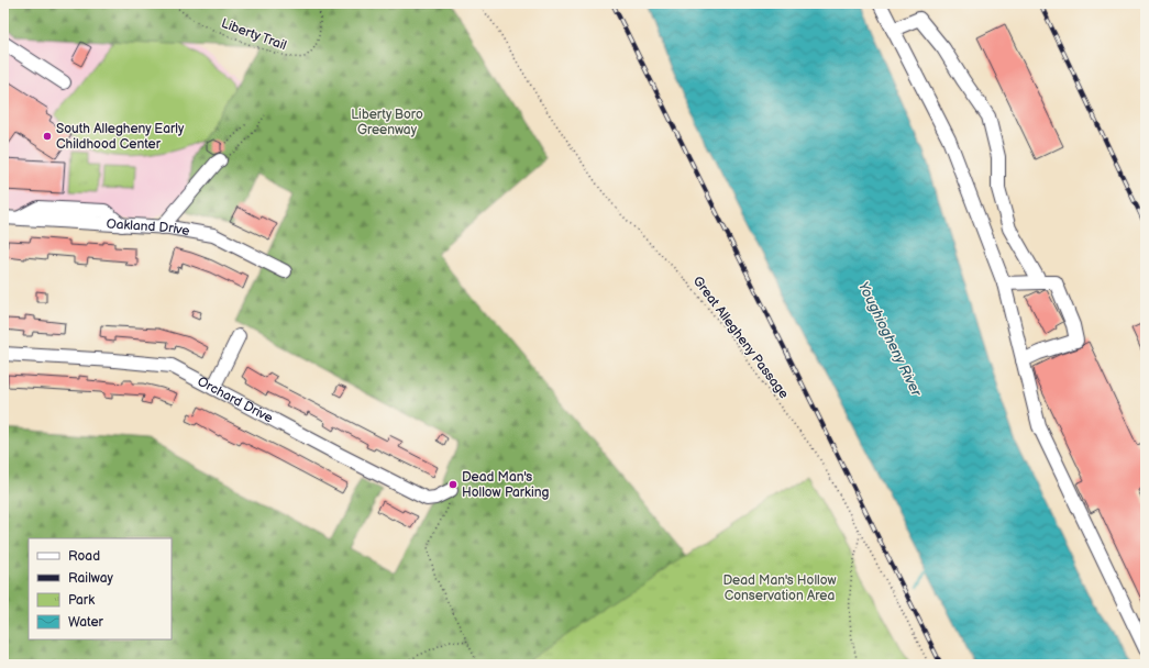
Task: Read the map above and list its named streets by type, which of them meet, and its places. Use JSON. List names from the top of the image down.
{
  "streets": {
    "street": ["Oakland Drive", "Orchard Drive"],
    "path": ["Liberty Trail", "Great Allegheny Passage"]
  },
  "water": ["Youghiogheny River"],
  "parks": ["Liberty Boro Greenway", "Dead Man's Hollow Conservation Area"],
  "places": ["South Allegheny Early Childhood Center", "Dead Man's Hollow Parking"],
  "legend": [
    "Road",
    "Railway",
    "Park",
    "Water"
  ]
}
